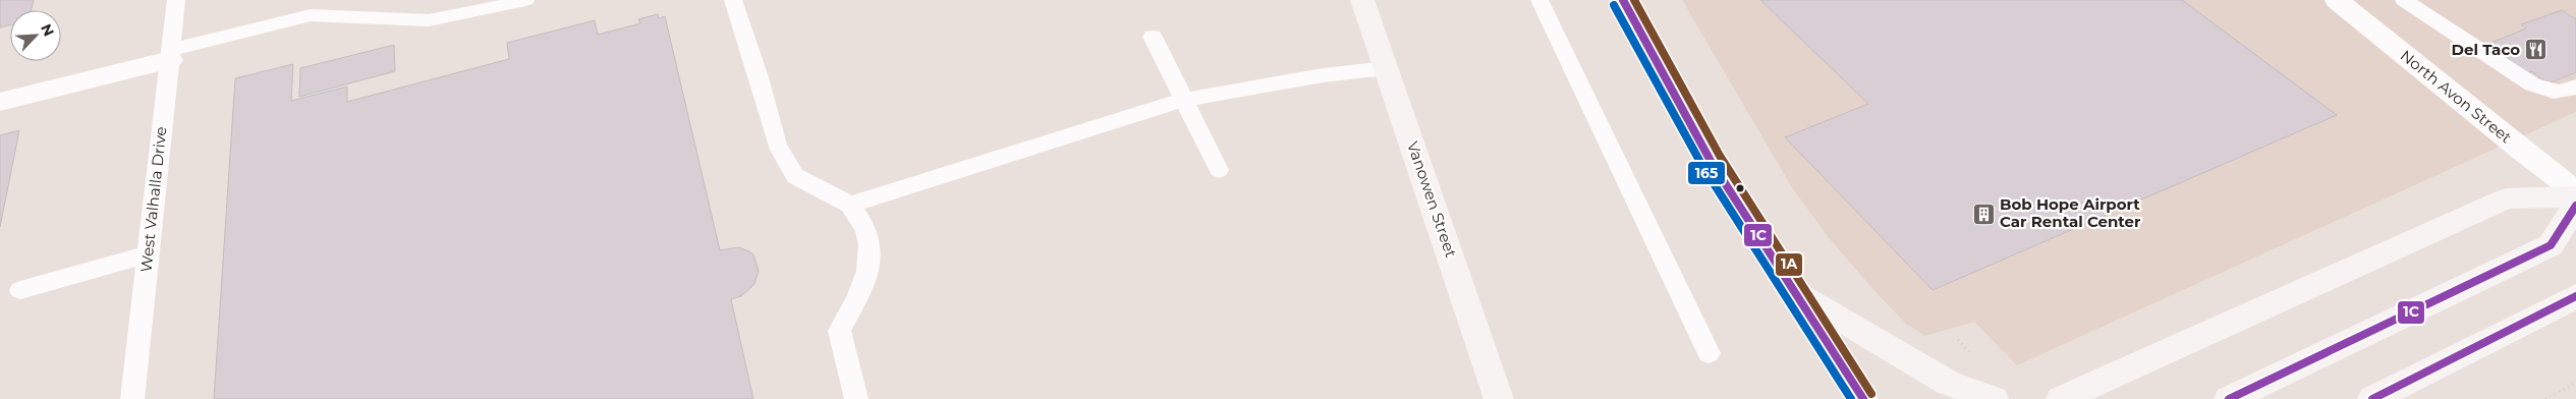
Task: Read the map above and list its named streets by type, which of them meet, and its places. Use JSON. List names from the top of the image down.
{
  "streets": {
    "main road": ["Vanowen Street"],
    "street": ["North Avon Street"],
    "lane": ["West Valhalla Drive"]
  },
  "places": {
    "restaurant": ["Del Taco"],
    "building": ["Bob Hope Airport Car Rental Center"]
  },
  "lines": ["transit line 1C", "transit line 1A", "transit line 165"],
  "north": "top right"
}
